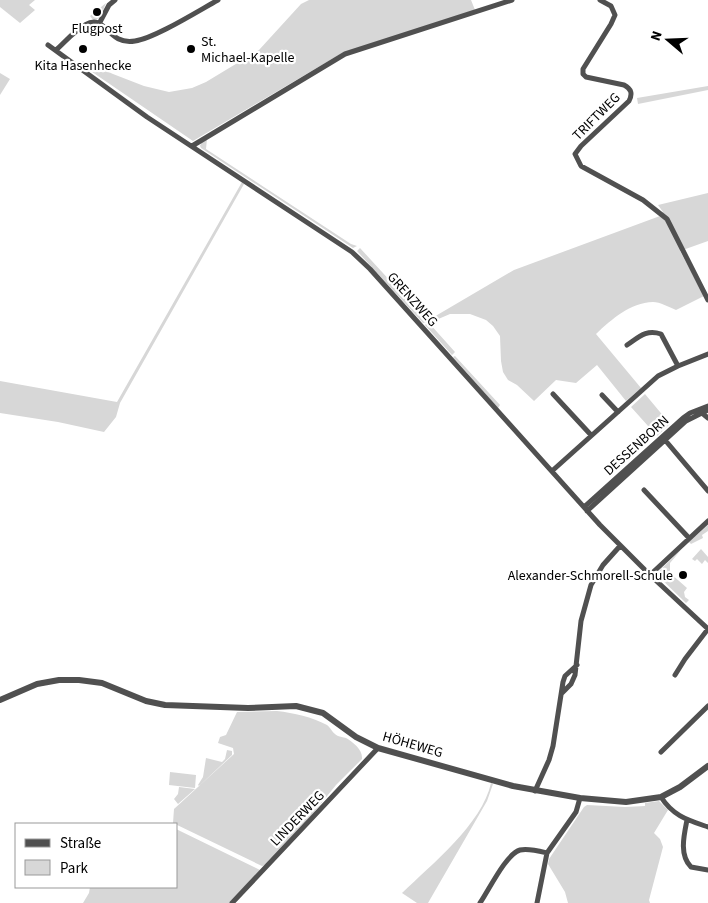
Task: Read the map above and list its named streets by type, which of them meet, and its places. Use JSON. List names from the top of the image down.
{
  "streets": {
    "street": [
      "TRIFTWEG",
      "GRENZWEG",
      "DESSENBORN",
      "HÖHEWEG",
      "LINDERWEG"
    ]
  },
  "crossings": [
    ["GRENZWEG", "DESSENBORN"],
    ["HÖHEWEG", "LINDERWEG"]
  ],
  "places": [
    "Flugpost",
    "Kita Hasenhecke",
    "St. Michael-Kapelle",
    "Alexander-Schmorell-Schule"
  ],
  "legend": ["Straße", "Park"],
  "north": "left"
}
